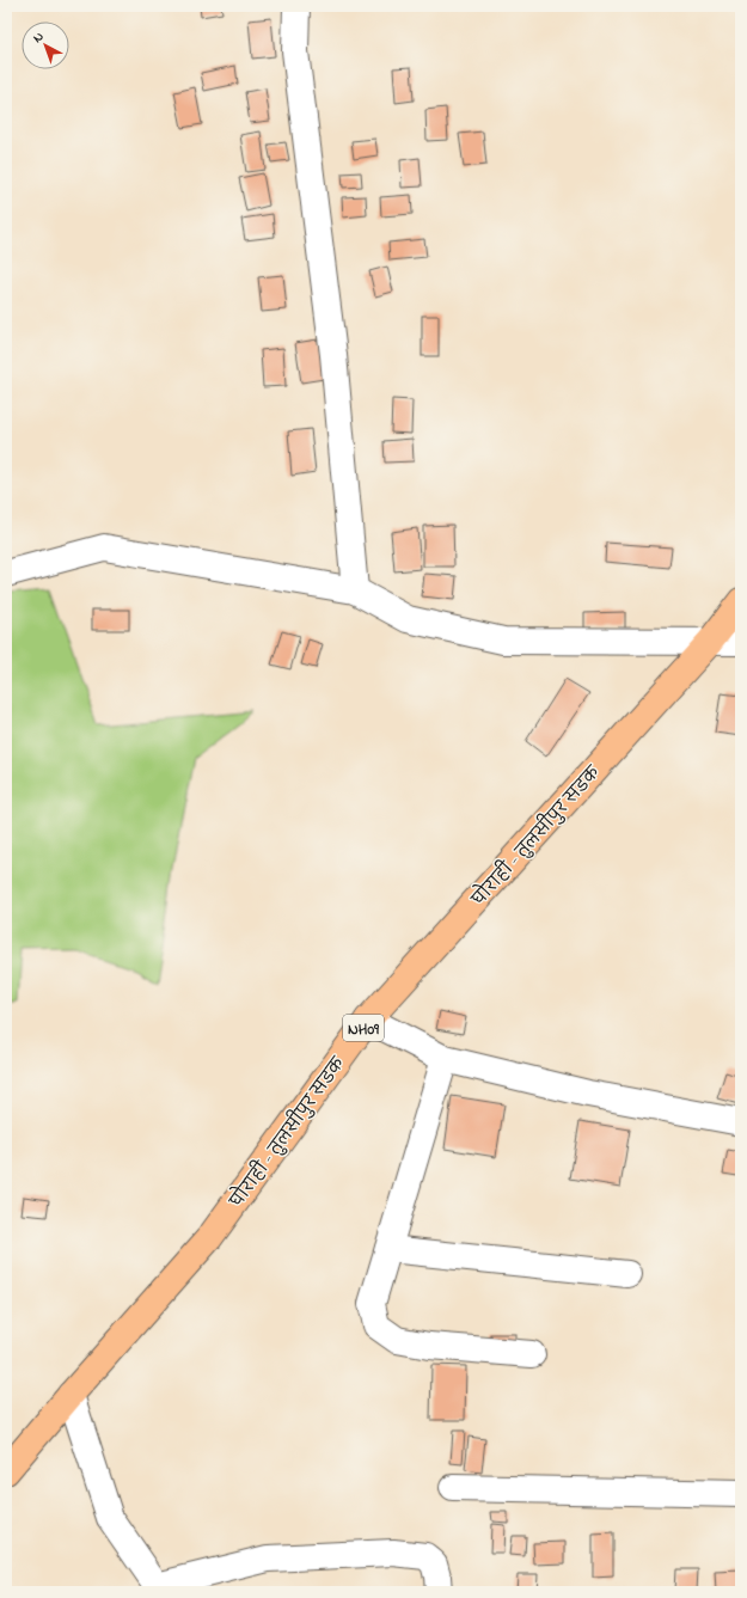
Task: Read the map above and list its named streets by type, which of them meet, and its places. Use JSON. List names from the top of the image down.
{
  "streets": {
    "main road": ["घोराही - तुलसीपुर सडक", "NH09"]
  },
  "north": "top left"
}
